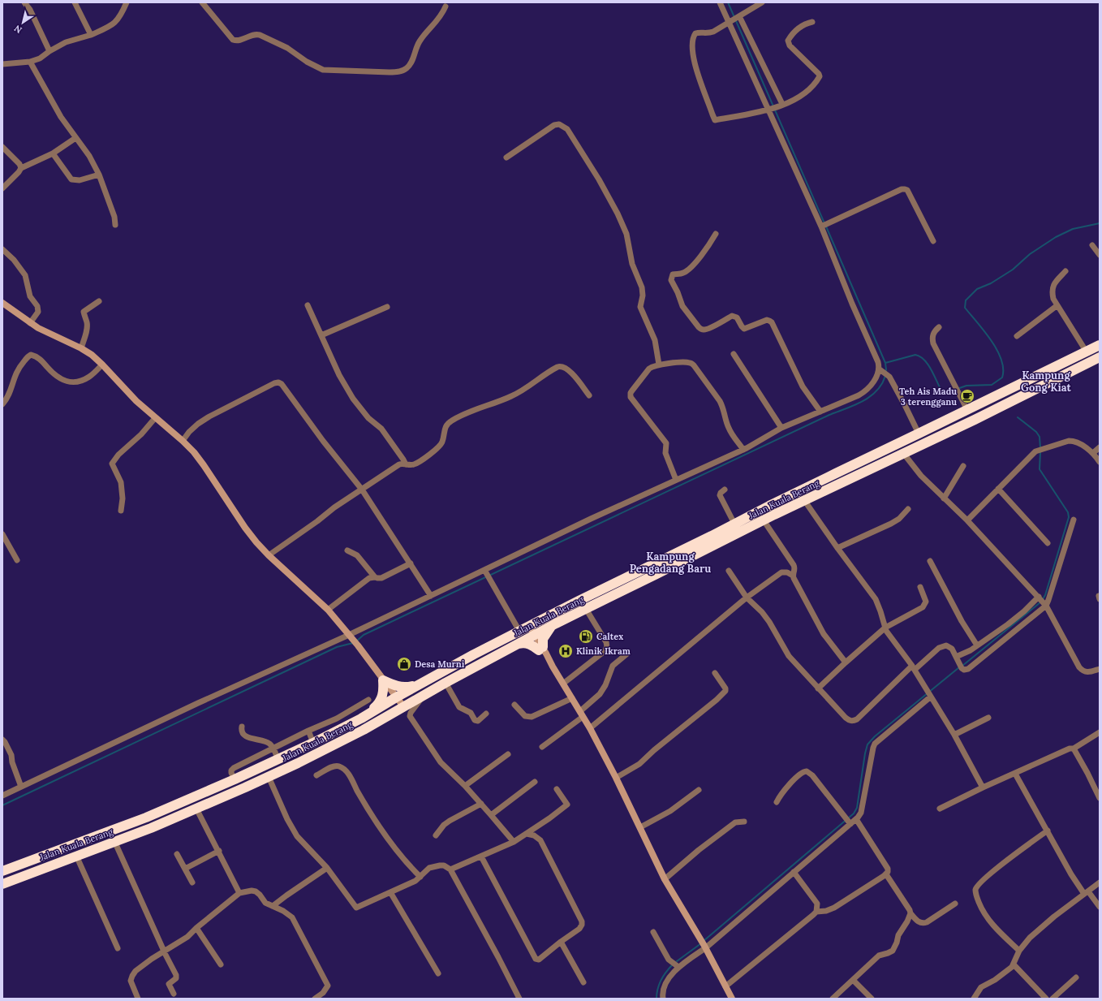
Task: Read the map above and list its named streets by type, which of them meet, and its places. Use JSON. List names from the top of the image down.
{
  "streets": {
    "highway": ["Jalan Kuala Berang"]
  },
  "districts": ["Kampung Gong Kiat", "Kampung Pengadang Baru"],
  "places": {
    "cafe": ["Teh Ais Madu 3 terengganu"],
    "fuel station": ["Caltex"],
    "hospital": ["Klinik Ikram"],
    "shop": ["Desa Murni"]
  },
  "north": "bottom left"
}
